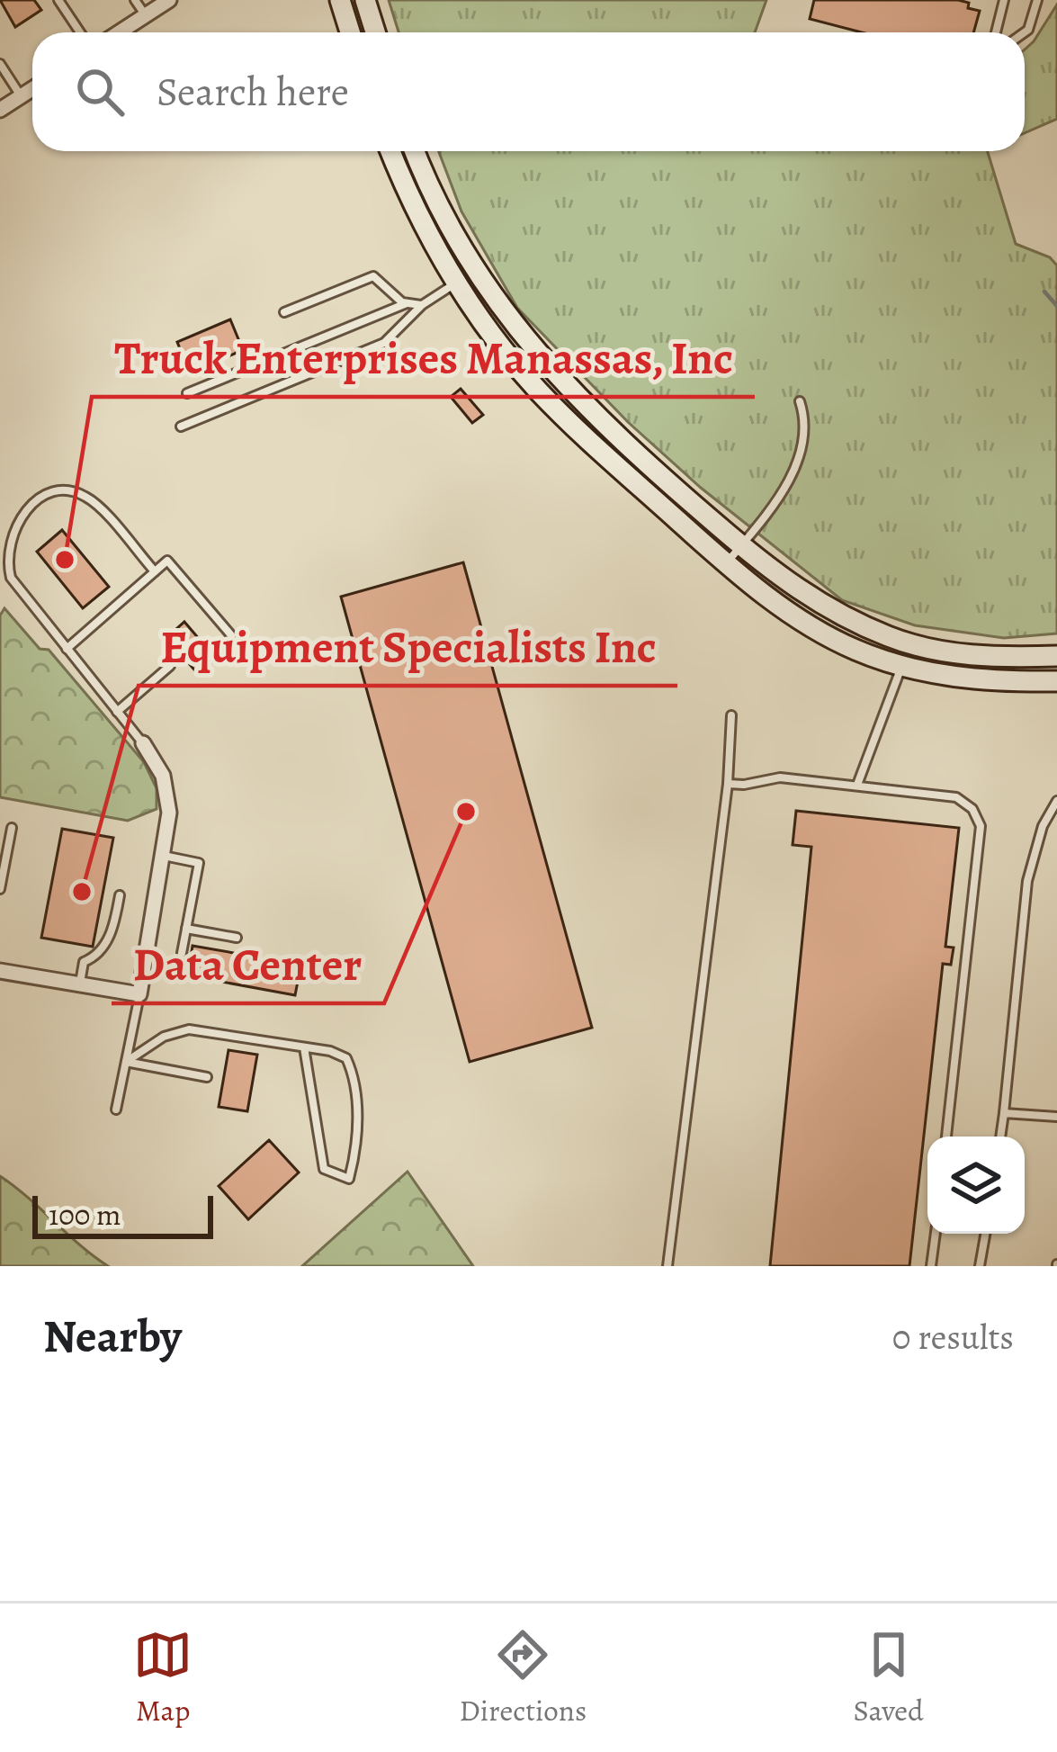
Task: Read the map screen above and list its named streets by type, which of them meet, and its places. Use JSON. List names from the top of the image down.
{
  "places": ["Truck Enterprises Manassas, Inc", "Data Center", "Equipment Specialists Inc"],
  "scale_bar": "100 m",
  "page": {
    "search": "Search here",
    "scale": "100 m",
    "heading": ["Nearby", "0 results"],
    "nav": ["Map", "Directions", "Saved"]
  }
}
